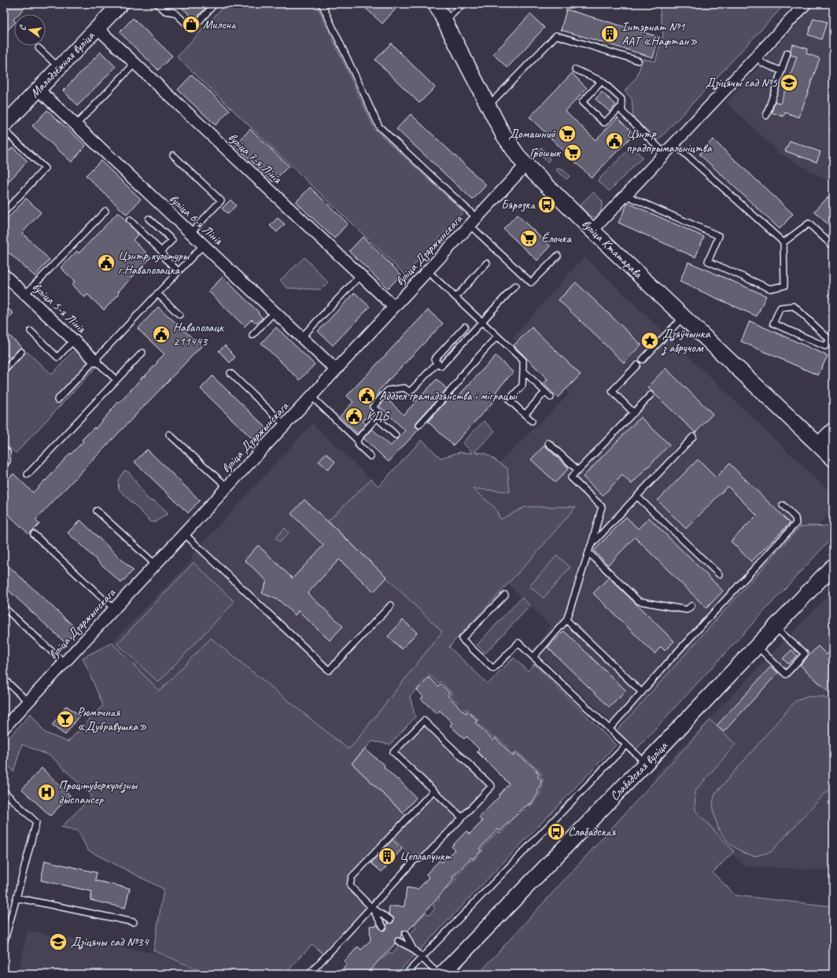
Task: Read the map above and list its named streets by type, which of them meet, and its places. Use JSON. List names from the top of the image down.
{
  "streets": {
    "street": [
      "Маладзёжная вуліца",
      "вуліца 7-я Лінія",
      "вуліца 6-я Лінія",
      "вуліца Ктатарава",
      "вуліца Дзяржынскага",
      "вуліца 5-я Лінія",
      "Слабадская вуліца"
    ]
  },
  "crossings": [
    ["Маладзёжная вуліца", "вуліца 7-я Лінія"],
    ["Маладзёжная вуліца", "вуліца 6-я Лінія"],
    ["вуліца 7-я Лінія", "вуліца Дзяржынскага"],
    ["вуліца 6-я Лінія", "вуліца Дзяржынскага"],
    ["вуліца Ктатарава", "вуліца Дзяржынскага"]
  ],
  "places": {
    "shop": ["Милена"],
    "building": ["Інтэрнат №1 ААТ «Нафтан»", "Цеплапункт"],
    "school or university": ["Дзіцячы сад №5", "Дзіцячы сад №34"],
    "supermarket": ["Домашний", "Грошык", "Ёлочка"],
    "public building": [
      "Цэнтр прадпрымальніцтва",
      "Цэнтр культуры г.Наваполацка",
      "Наваполацк 211443",
      "Аддзел грамадзянства і міграцыі",
      "КДБ"
    ],
    "bus stop": ["Бярозка", "Слабадская"],
    "place": ["Дзяўчынка з абручом"],
    "bar": ["Рюмочная «Дубравушка»"],
    "hospital": ["Процітуберкулёзны дыспансер"]
  },
  "north": "left"
}
